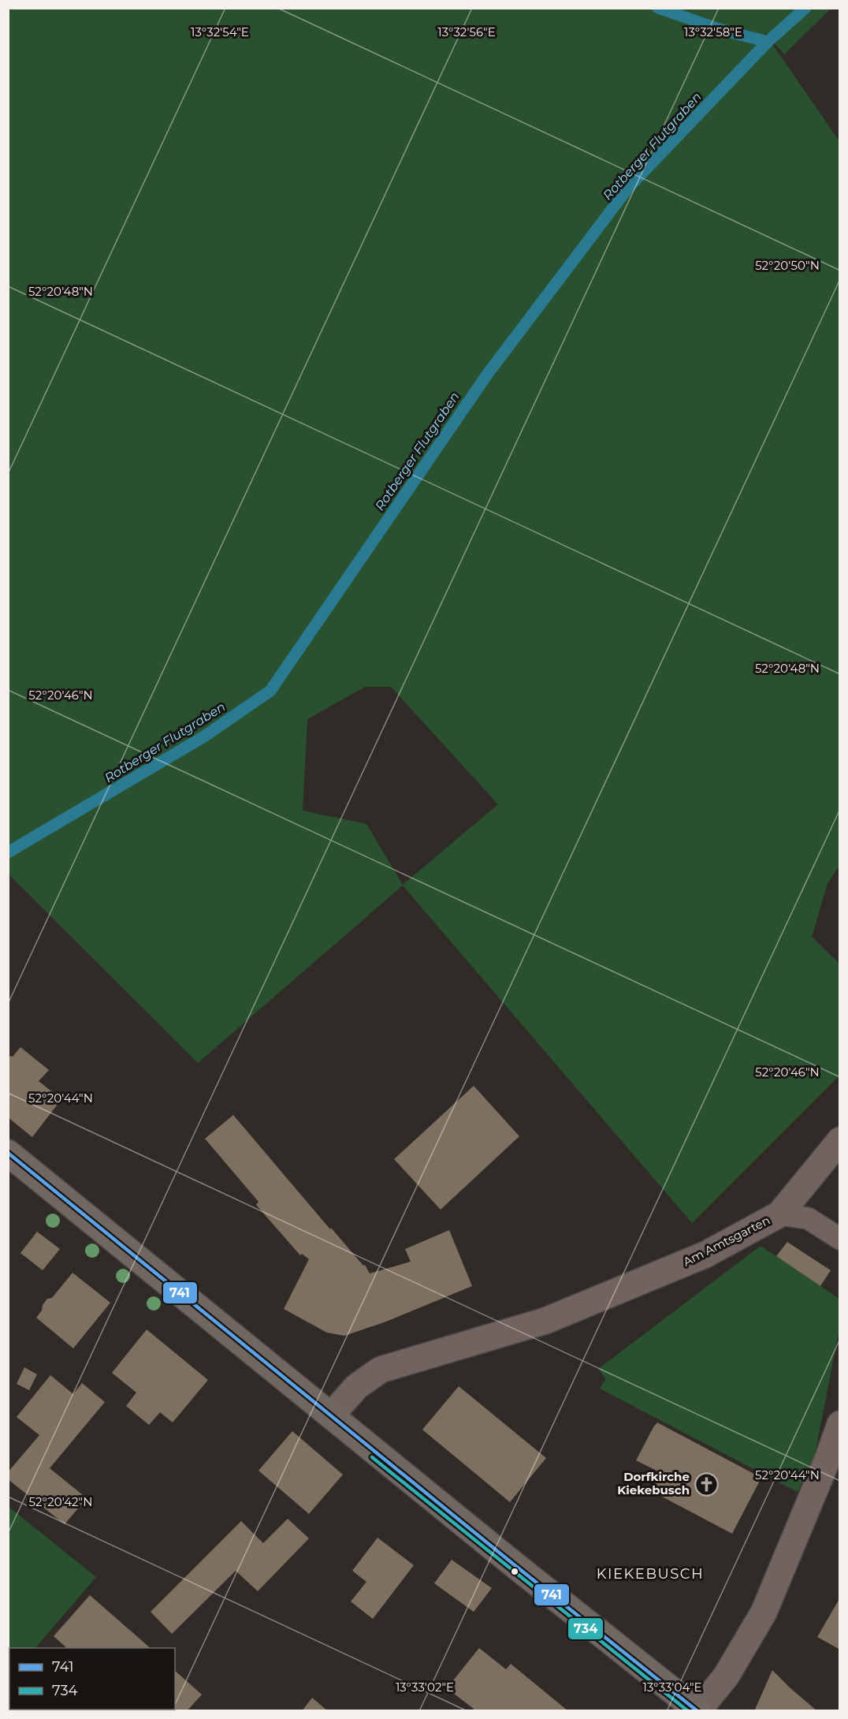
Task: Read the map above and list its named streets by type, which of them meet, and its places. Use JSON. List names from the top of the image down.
{
  "streets": {
    "street": ["Am Amtsgarten"]
  },
  "districts": ["KIEKEBUSCH"],
  "water": ["Rotberger Flutgraben"],
  "places": {
    "church": ["Dorfkirche Kiekebusch"]
  },
  "lines": ["transit line 741", "transit line 734"],
  "legend": ["741", "734"],
  "coordinates": [
    "13°32'54\"E",
    "13°32'56\"E",
    "13°32'58\"E",
    "52°20'50\"N",
    "52°20'48\"N",
    "52°20'46\"N",
    "52°20'44\"N",
    "52°20'42\"N",
    "13°33'02\"E",
    "13°33'04\"E"
  ]
}
